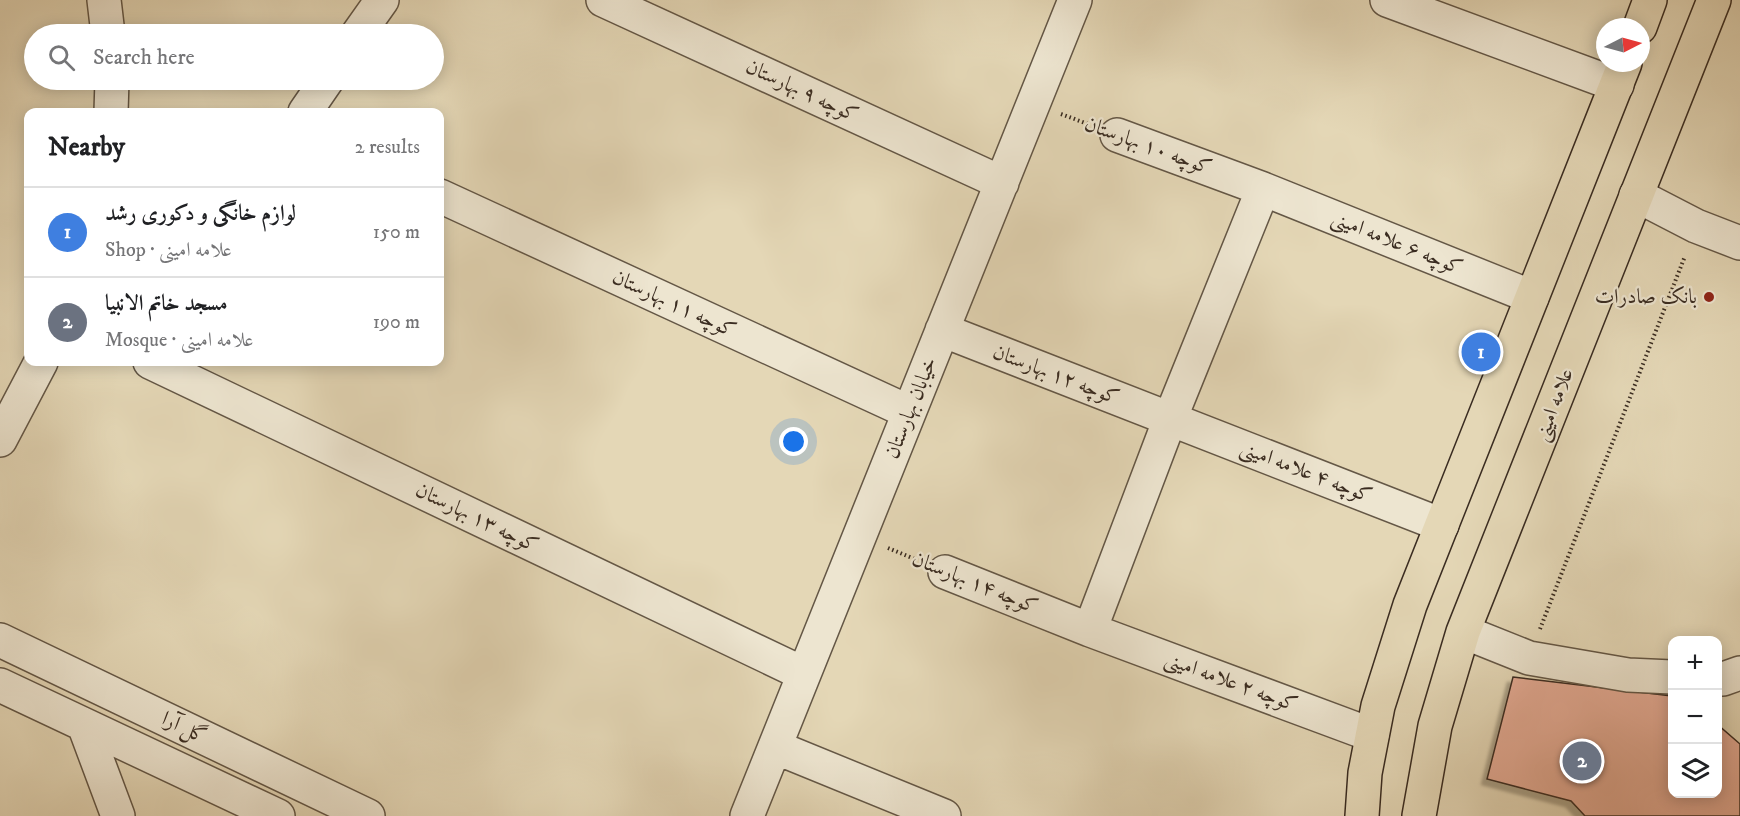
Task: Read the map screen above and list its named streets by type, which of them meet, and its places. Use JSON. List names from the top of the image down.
{
  "streets": {
    "main road": ["علامه امینی"],
    "street": [
      "کوچه ۹ بهارستان",
      "کوچه ۱۰ بهارستان",
      "کوچه ۶ علامه امینی",
      "کوچه ۱۱ بهارستان",
      "کوچه ۱۲ بهارستان",
      "خیابان بهارستان",
      "کوچه ۴ علامه امینی",
      "کوچه ۱۳ بهارستان",
      "کوچه ۱۴ بهارستان",
      "کوچه ۲ علامه امینی",
      "گل آرا"
    ]
  },
  "crossings": [
    ["کوچه ۹ بهارستان", "خیابان بهارستان"],
    ["کوچه ۱۰ بهارستان", "کوچه ۶ علامه امینی"],
    ["کوچه ۱۰ بهارستان", "خیابان بهارستان"],
    ["کوچه ۱۱ بهارستان", "خیابان بهارستان"],
    ["کوچه ۱۲ بهارستان", "خیابان بهارستان"],
    ["کوچه ۱۲ بهارستان", "کوچه ۴ علامه امینی"],
    ["خیابان بهارستان", "کوچه ۱۳ بهارستان"],
    ["خیابان بهارستان", "کوچه ۱۴ بهارستان"],
    ["کوچه ۱۴ بهارستان", "کوچه ۲ علامه امینی"]
  ],
  "places": ["بانک صادرات"],
  "north": "right",
  "page": {
    "search": "Search here",
    "heading": ["Nearby", "2 results"],
    "list": [
      {
        "mark": "1",
        "name": "لوازم خانگی و دکوری رشد",
        "note": "Shop · علامه امینی",
        "value": "150 m"
      },
      {
        "mark": "2",
        "name": "مسجد خاتم الانبیا",
        "note": "Mosque · علامه امینی",
        "value": "190 m"
      }
    ],
    "pins": ["1", "2"],
    "map_buttons": ["+", "−"]
  }
}
